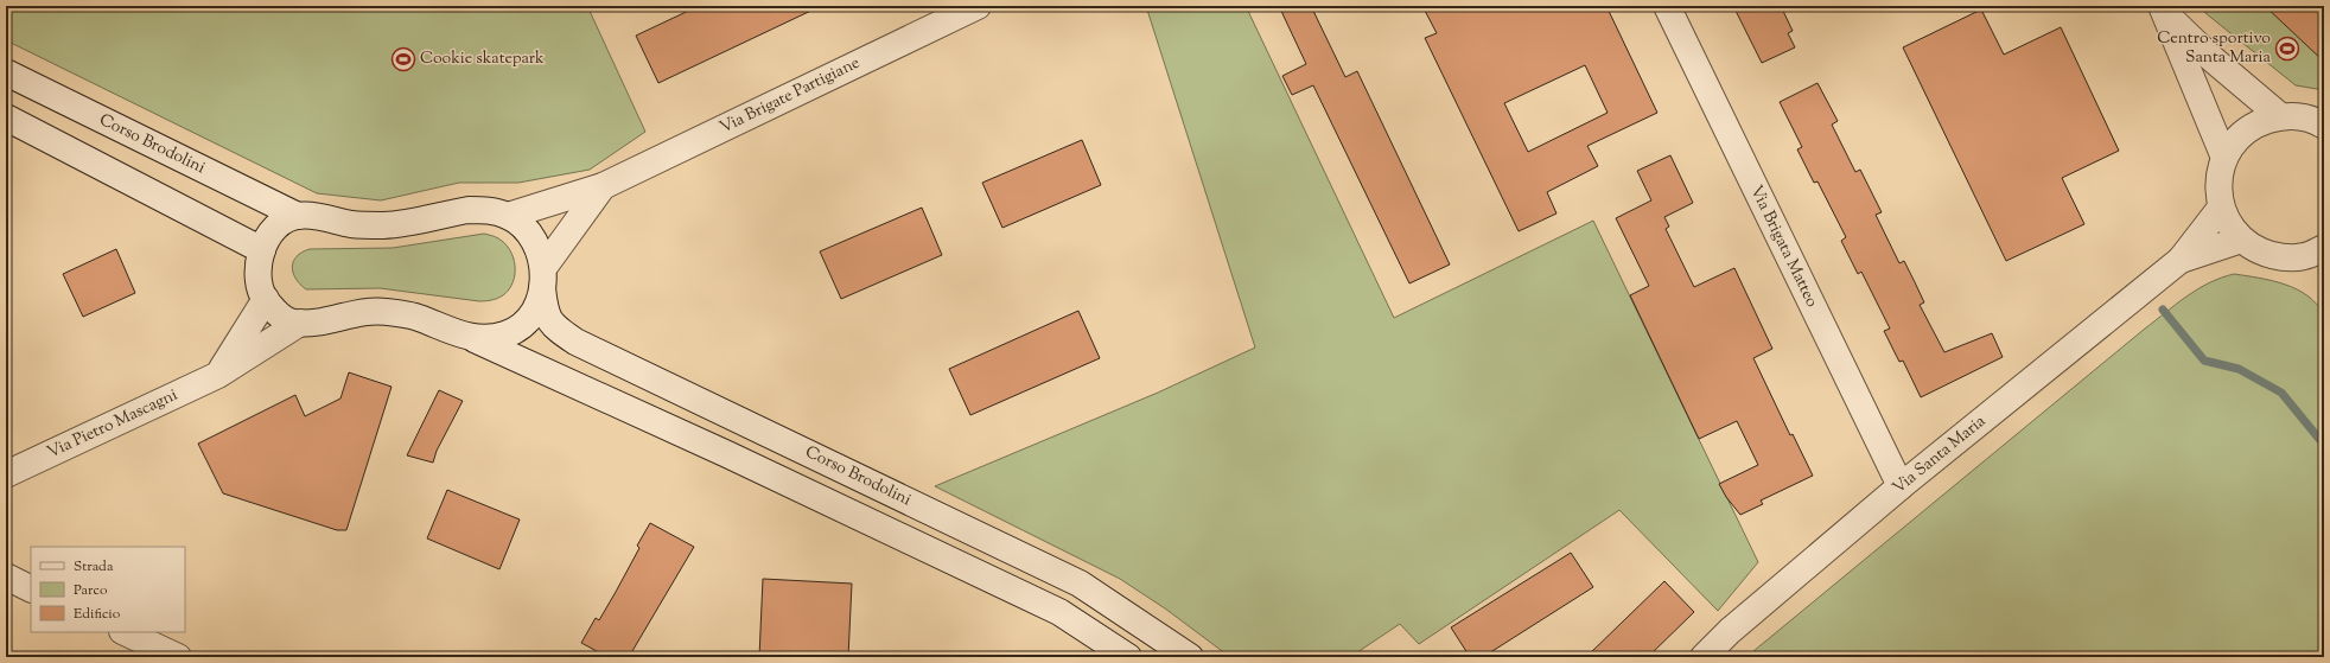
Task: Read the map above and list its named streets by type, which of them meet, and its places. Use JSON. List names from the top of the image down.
{
  "streets": {
    "street": [
      "Via Brigate Partigiane",
      "Corso Brodolini",
      "Via Brigata Matteo",
      "Via Pietro Mascagni",
      "Via Santa Maria"
    ]
  },
  "crossings": [
    ["Via Brigate Partigiane", "Corso Brodolini"],
    ["Corso Brodolini", "Via Pietro Mascagni"],
    ["Via Brigata Matteo", "Via Santa Maria"]
  ],
  "places": {
    "sports": ["Centro sportivo Santa Maria", "Cookie skatepark"]
  },
  "legend": ["Strada", "Parco", "Edificio"]
}
